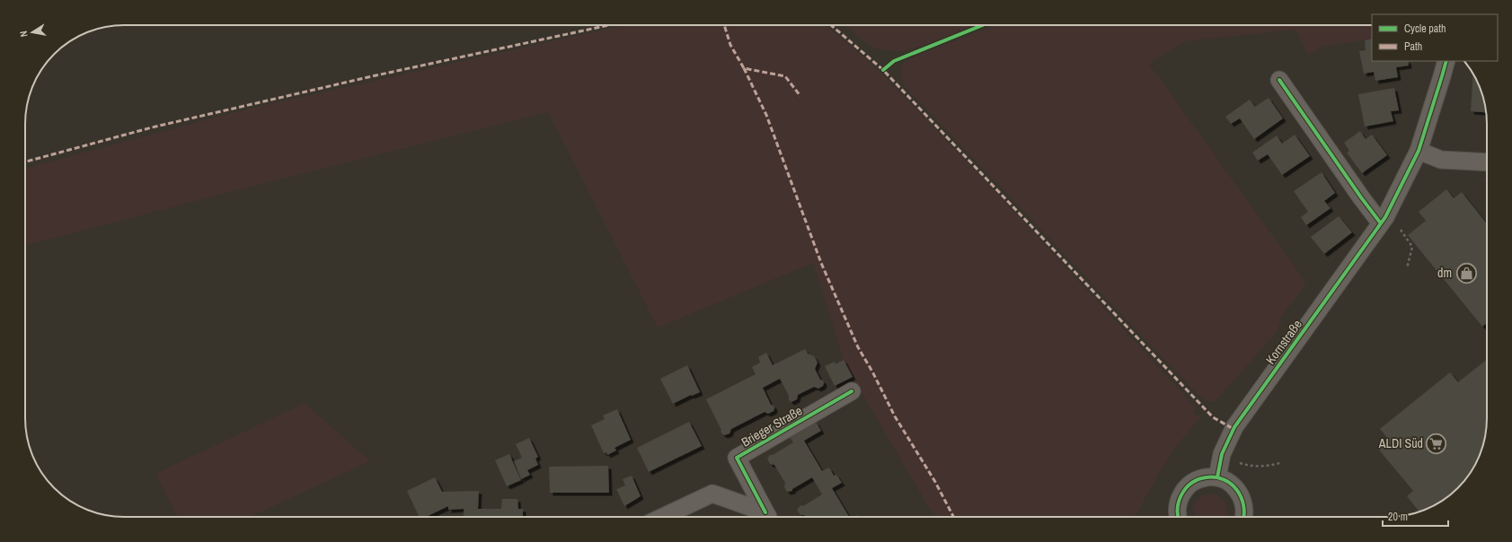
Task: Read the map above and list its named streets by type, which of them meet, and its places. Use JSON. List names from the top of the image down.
{
  "streets": {
    "street": ["Kornstraße", "Brieger Straße"]
  },
  "places": {
    "shop": ["dm"],
    "supermarket": ["ALDI Süd"]
  },
  "legend": ["Cycle path", "Path"],
  "scale_bar": "20 m",
  "north": "left"
}
